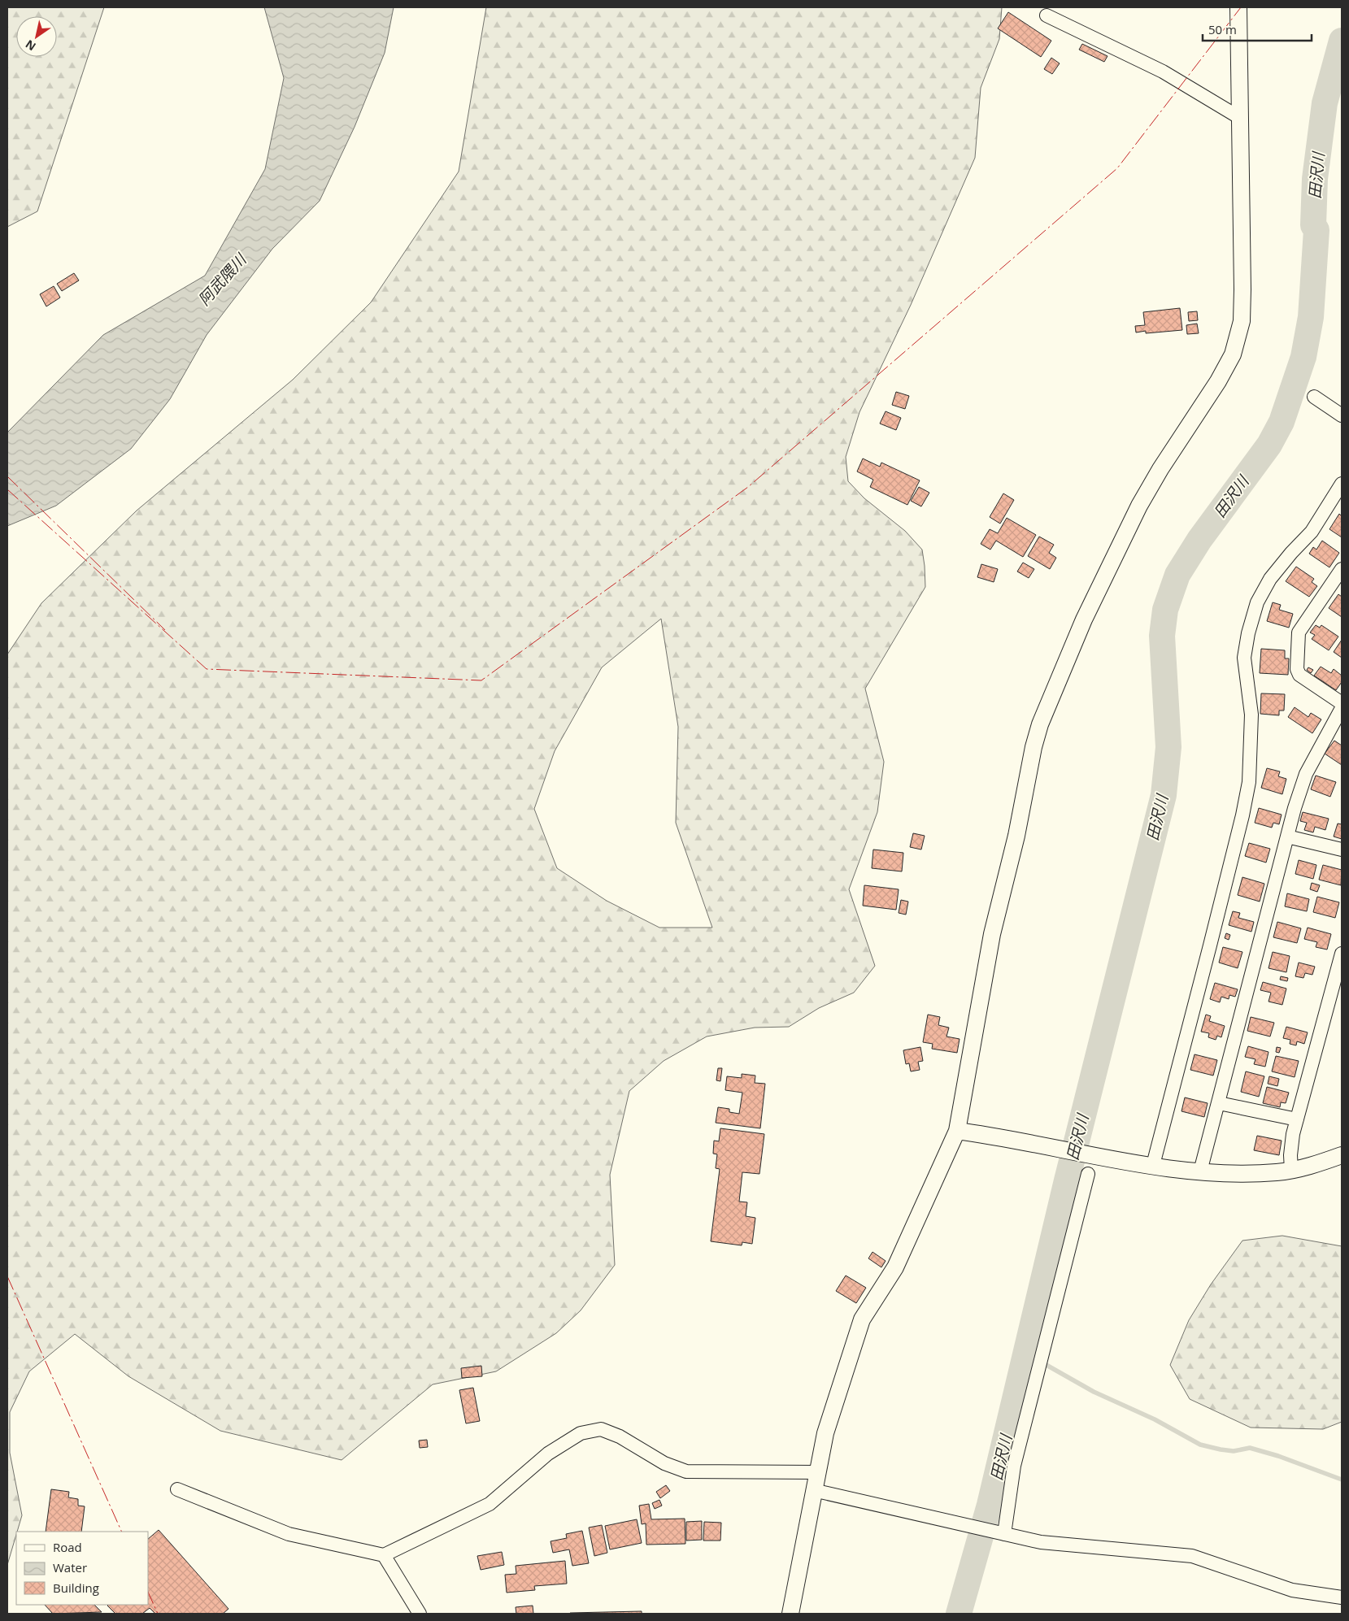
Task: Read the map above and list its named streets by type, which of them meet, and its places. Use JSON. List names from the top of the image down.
{
  "water": ["田沢川", "阿武隈川"],
  "legend": ["Road", "Water", "Building"],
  "scale_bar": "50 m",
  "north": "bottom left"
}
